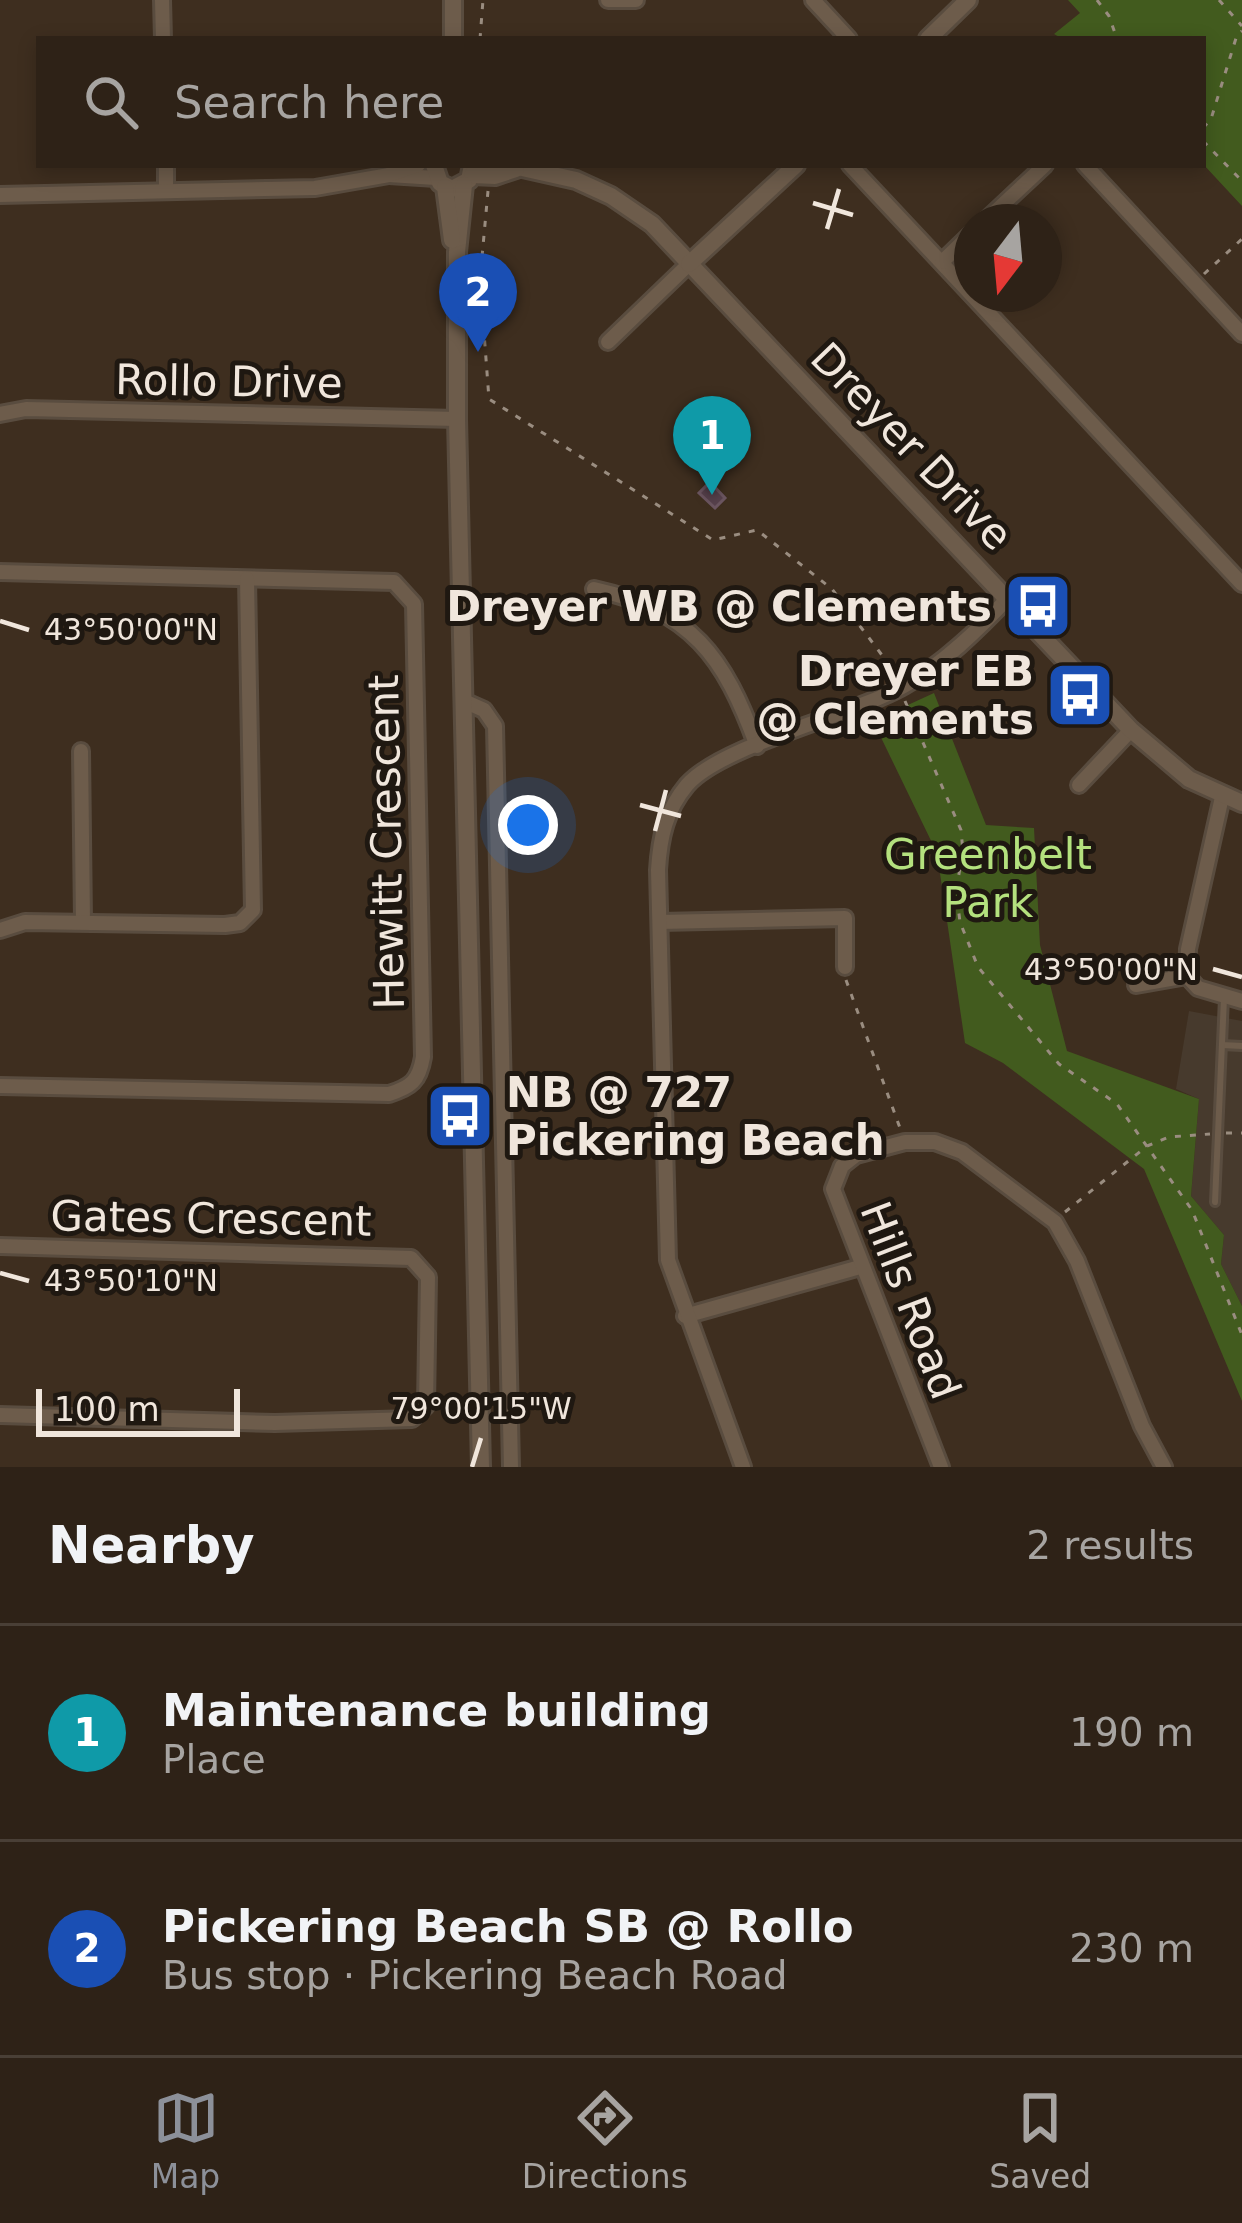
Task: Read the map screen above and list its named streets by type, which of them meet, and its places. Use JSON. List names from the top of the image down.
{
  "streets": {
    "street": [
      "Rollo Drive",
      "Dreyer Drive",
      "Hewitt Crescent",
      "Gates Crescent",
      "Hills Road"
    ]
  },
  "parks": ["Greenbelt Park"],
  "places": {
    "bus stop": ["Dreyer WB @ Clements", "Dreyer EB @ Clements", "NB @ 727 Pickering Beach"]
  },
  "scale_bar": "100 m",
  "north": "bottom",
  "page": {
    "search": "Search here",
    "pins": ["2", "1"],
    "scale": "100 m",
    "heading": ["Nearby", "2 results"],
    "list": [
      {
        "mark": "1",
        "name": "Maintenance building",
        "note": "Place",
        "value": "190 m"
      },
      {
        "mark": "2",
        "name": "Pickering Beach SB @ Rollo",
        "note": "Bus stop · Pickering Beach Road",
        "value": "230 m"
      }
    ],
    "nav": ["Map", "Directions", "Saved"]
  },
  "coordinates": ["43°50'00\"N", "43°50'10\"N", "79°00'15\"W"]
}
